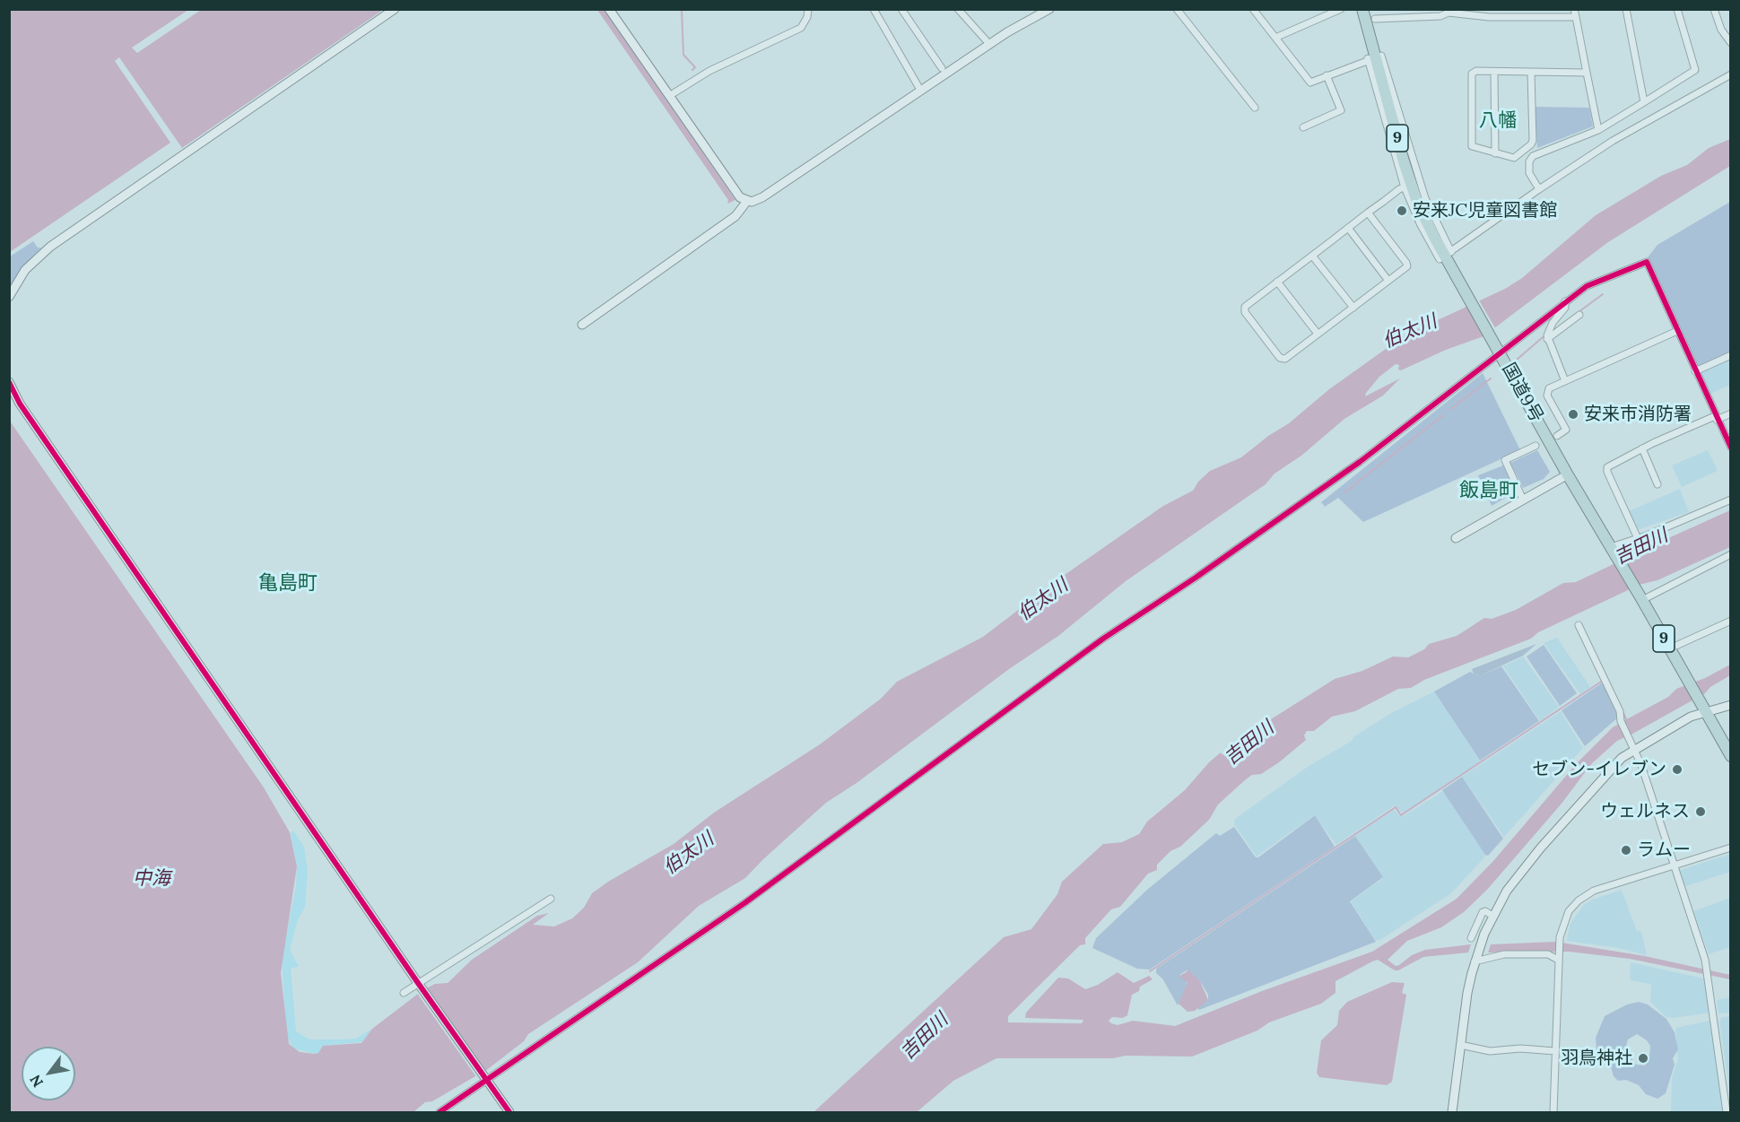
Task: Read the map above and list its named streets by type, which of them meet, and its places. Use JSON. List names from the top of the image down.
{
  "streets": {
    "highway": ["9", "国道9号"]
  },
  "districts": ["八幡", "飯島町", "亀島町"],
  "water": ["伯太川", "吉田川", "中海"],
  "places": [
    "安来JC児童図書館",
    "安来市消防署",
    "セブン-イレブン",
    "ウェルネス",
    "ラムー",
    "羽鳥神社"
  ],
  "north": "bottom left"
}
